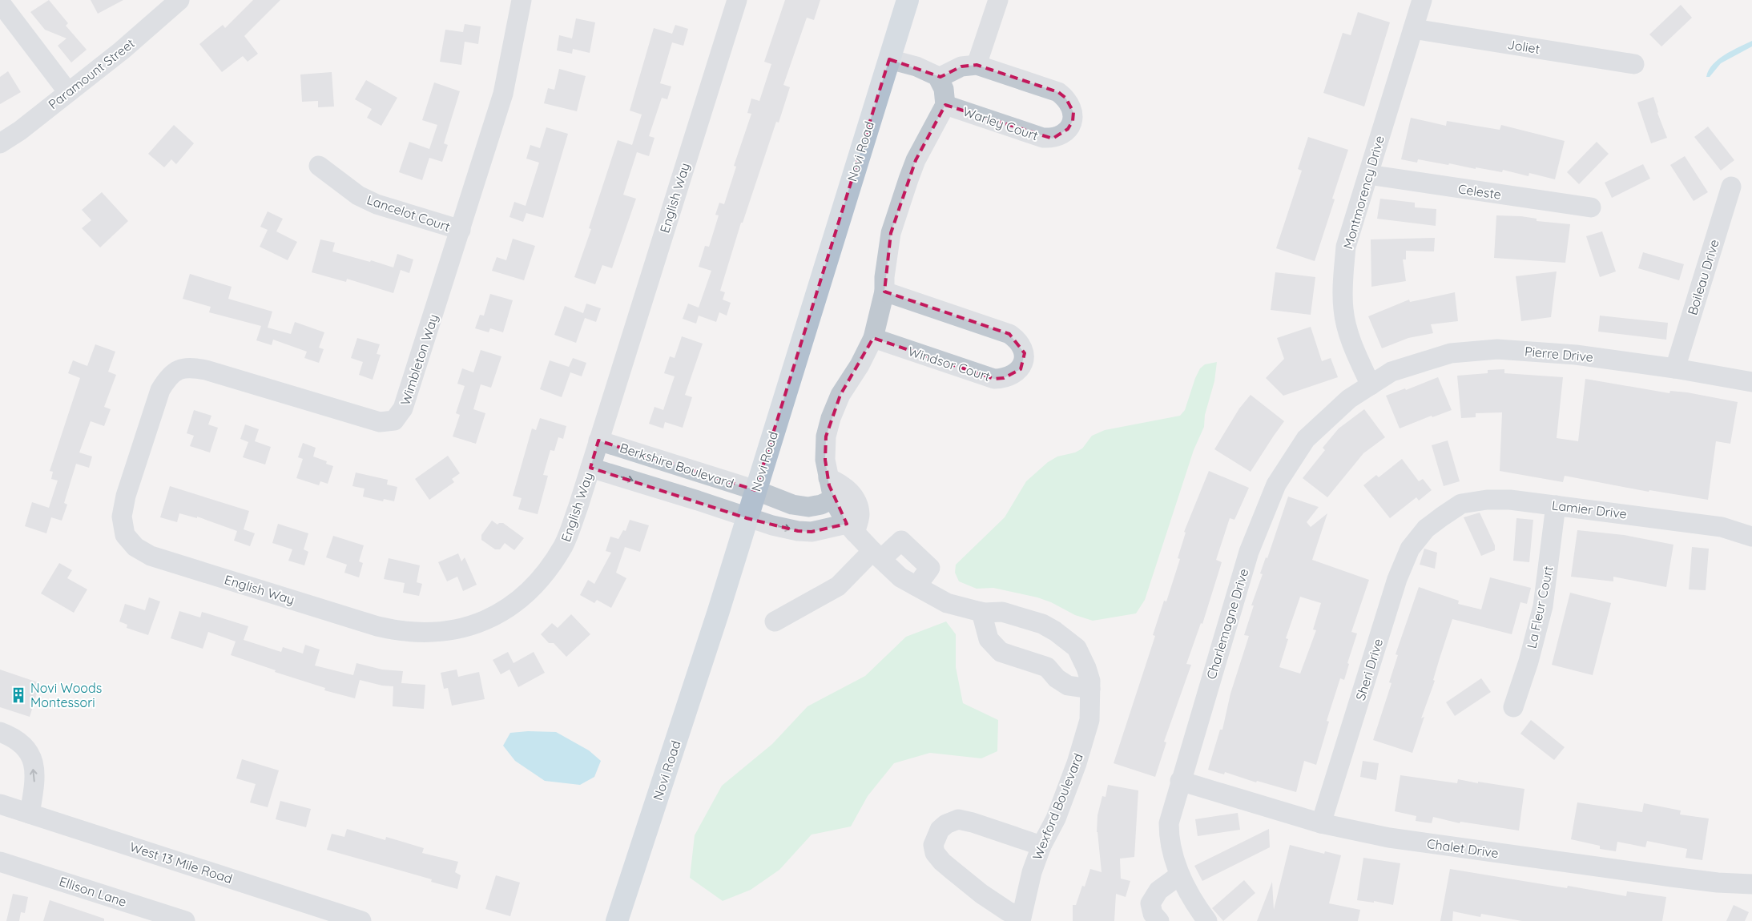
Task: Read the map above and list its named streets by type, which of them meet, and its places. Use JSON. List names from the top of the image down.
{
  "streets": {
    "main road": ["Novi Road"],
    "street": [
      "Joliet",
      "Paramount Street",
      "Warley Court",
      "Celeste",
      "Montmorency Drive",
      "English Way",
      "Lancelot Court",
      "Boileau Drive",
      "Pierre Drive",
      "Wimbleton Way",
      "Windsor Court",
      "Berkshire Boulevard",
      "Lamier Drive",
      "La Fleur Court",
      "Charlemagne Drive",
      "Sheri Drive",
      "Wexford Boulevard",
      "Chalet Drive",
      "West 13 Mile Road",
      "Ellison Lane"
    ]
  },
  "crossings": [
    ["Joliet", "Montmorency Drive"],
    ["Warley Court", "Wexford Boulevard"],
    ["Novi Road", "Berkshire Boulevard"],
    ["Celeste", "Montmorency Drive"],
    ["Montmorency Drive", "Pierre Drive"],
    ["Montmorency Drive", "Charlemagne Drive"],
    ["English Way", "Wimbleton Way"],
    ["English Way", "Berkshire Boulevard"],
    ["Lancelot Court", "Wimbleton Way"],
    ["Boileau Drive", "Pierre Drive"],
    ["Pierre Drive", "Charlemagne Drive"],
    ["Windsor Court", "Wexford Boulevard"],
    ["Berkshire Boulevard", "Wexford Boulevard"],
    ["Lamier Drive", "La Fleur Court"],
    ["Lamier Drive", "Sheri Drive"],
    ["Charlemagne Drive", "Chalet Drive"],
    ["Sheri Drive", "Chalet Drive"]
  ],
  "places": {
    "building": ["Novi Woods Montessori"]
  }
}
